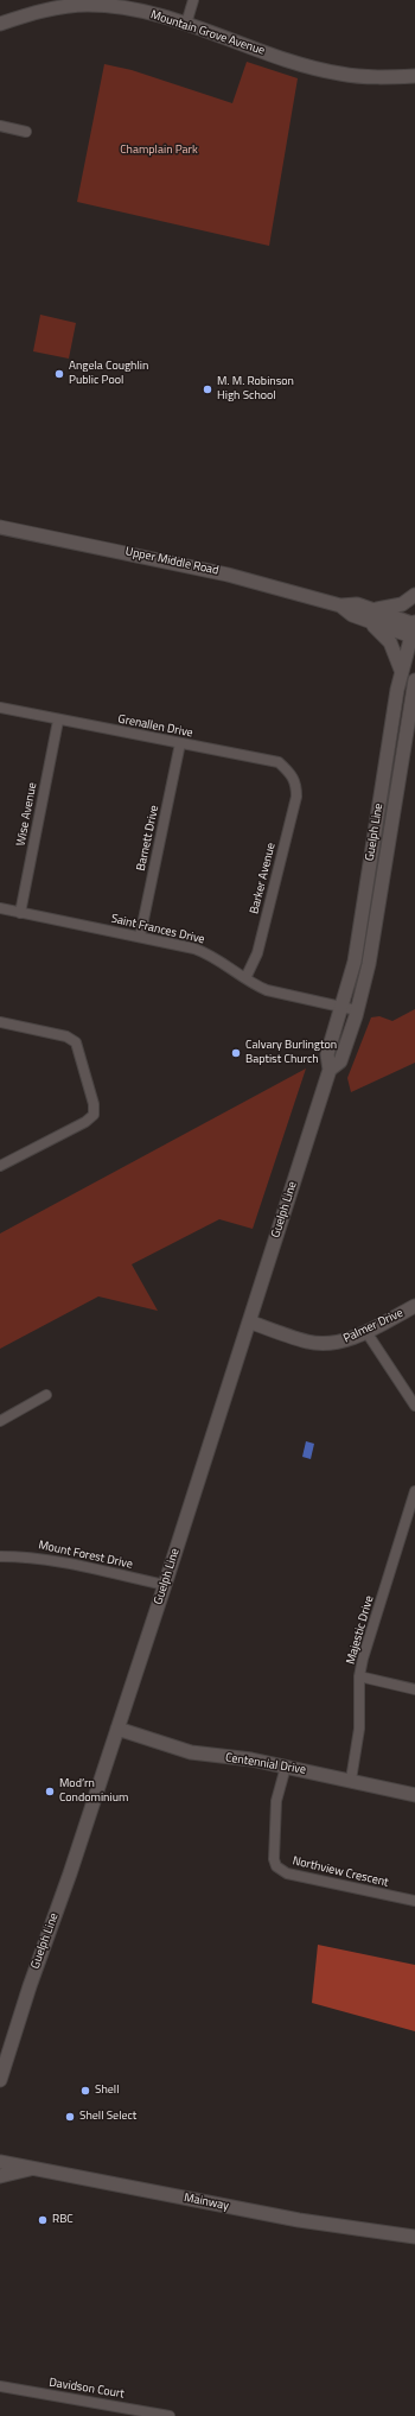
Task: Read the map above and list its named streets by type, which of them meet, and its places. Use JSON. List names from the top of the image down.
{
  "streets": {
    "main road": [
      "Mountain Grove Avenue",
      "Upper Middle Road",
      "Guelph Line",
      "Palmer Drive",
      "Centennial Drive",
      "Mainway"
    ],
    "street": [
      "Grenallen Drive",
      "Wise Avenue",
      "Barnett Drive",
      "Barker Avenue",
      "Saint Frances Drive",
      "Mount Forest Drive",
      "Majestic Drive",
      "Northview Crescent",
      "Davidson Court"
    ]
  },
  "crossings": [
    ["Upper Middle Road", "Guelph Line"],
    ["Grenallen Drive", "Wise Avenue"],
    ["Grenallen Drive", "Barnett Drive"],
    ["Grenallen Drive", "Barker Avenue"],
    ["Wise Avenue", "Saint Frances Drive"],
    ["Guelph Line", "Saint Frances Drive"],
    ["Guelph Line", "Palmer Drive"],
    ["Guelph Line", "Mount Forest Drive"],
    ["Guelph Line", "Centennial Drive"],
    ["Barnett Drive", "Saint Frances Drive"],
    ["Barker Avenue", "Saint Frances Drive"],
    ["Majestic Drive", "Centennial Drive"],
    ["Centennial Drive", "Northview Crescent"]
  ],
  "parks": ["Champlain Park"],
  "places": [
    "Angela Coughlin Public Pool",
    "M. M. Robinson High School",
    "Calvary Burlington Baptist Church",
    "Mod’rn Condominium",
    "Shell",
    "Shell Select",
    "RBC"
  ]
}
